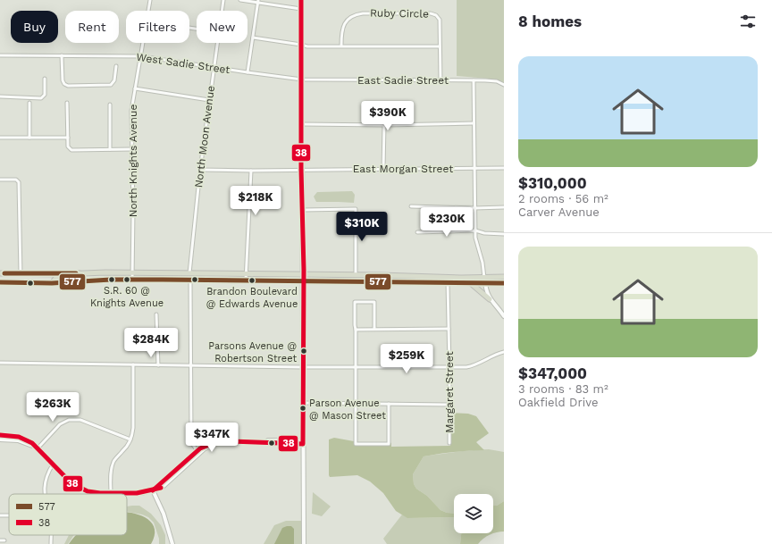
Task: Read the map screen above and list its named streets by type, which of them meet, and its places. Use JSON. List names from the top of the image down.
{
  "streets": {
    "street": [
      "Ruby Circle",
      "West Sadie Street",
      "East Sadie Street",
      "North Moon Avenue",
      "North Knights Avenue",
      "East Morgan Street",
      "Margaret Street"
    ]
  },
  "crossings": [
    ["Ruby Circle", "East Sadie Street"],
    ["West Sadie Street", "East Sadie Street"],
    ["West Sadie Street", "North Moon Avenue"],
    ["West Sadie Street", "North Knights Avenue"],
    ["North Moon Avenue", "East Morgan Street"]
  ],
  "places": [
    "S.R. 60 @ Knights Avenue",
    "Brandon Boulevard @ Edwards Avenue",
    "Parsons Avenue @ Robertson Street",
    "Parson Avenue @ Mason Street"
  ],
  "lines": ["transit line 38", "transit line 577"],
  "legend": ["577", "38"],
  "page": {
    "heading": "8 homes",
    "chip": [
      "Buy",
      "Rent",
      "Filters",
      "New"
    ],
    "list": [
      {
        "name": "$310,000",
        "note": "2 rooms · 56 m² · Carver Avenue"
      },
      {
        "name": "$347,000",
        "note": "3 rooms · 83 m² · Oakfield Drive"
      }
    ],
    "price": [
      "$390K",
      "$218K",
      "$230K",
      "$310K",
      "$284K",
      "$259K",
      "$263K",
      "$347K"
    ]
  }
}
